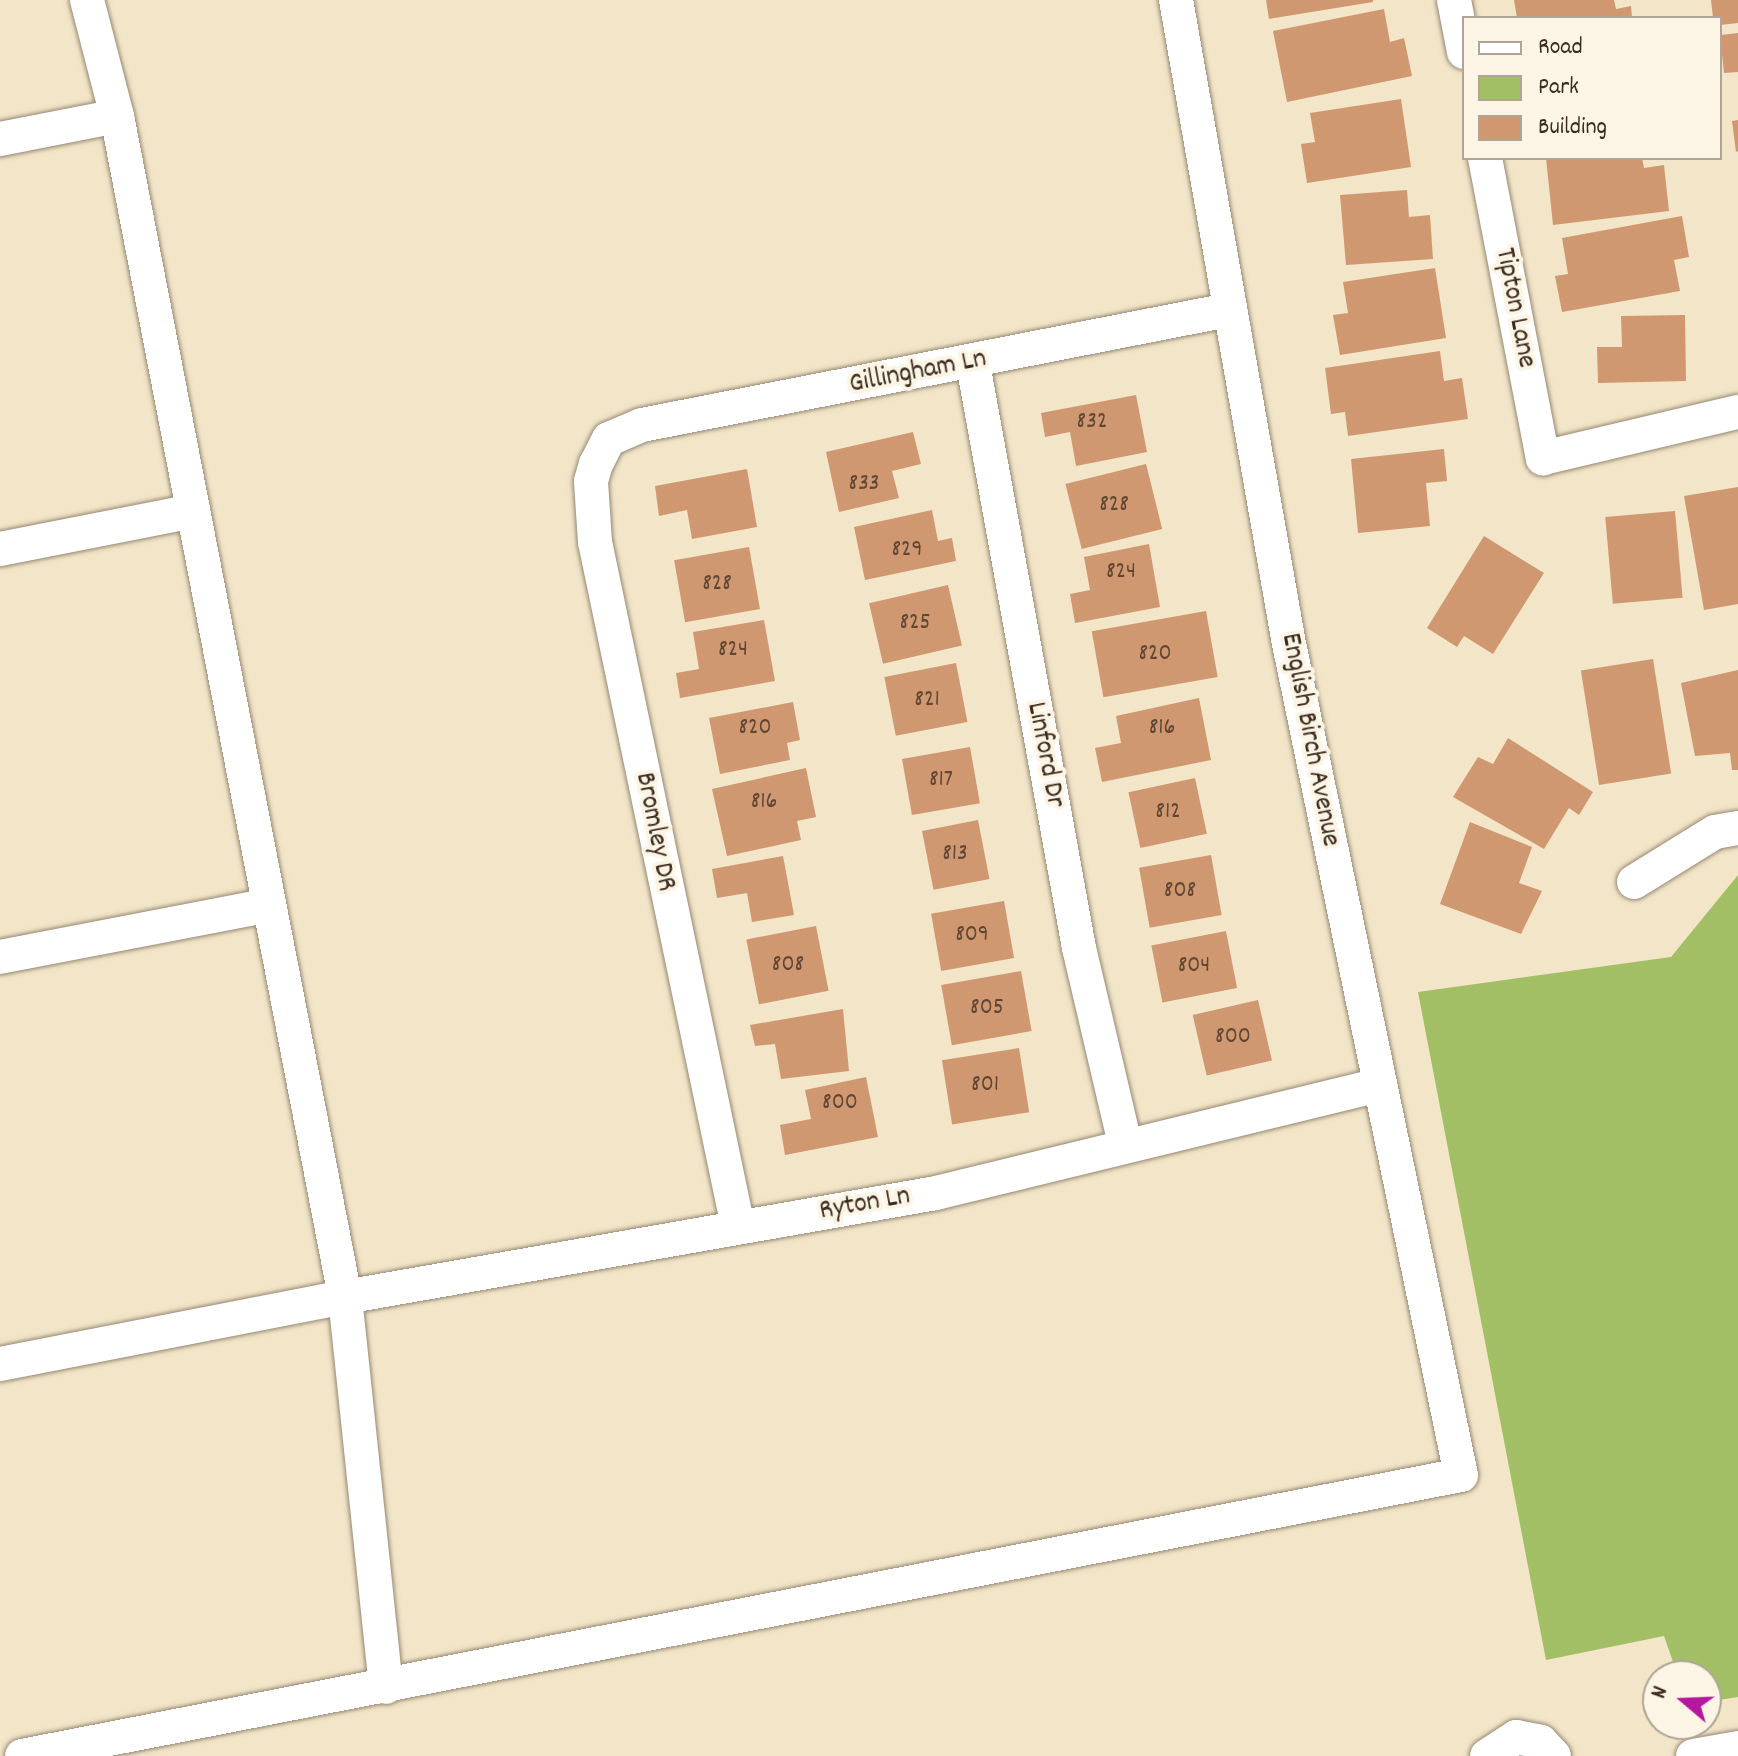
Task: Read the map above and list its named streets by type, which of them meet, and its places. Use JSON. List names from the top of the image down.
{
  "streets": {
    "street": [
      "Tipton Lane",
      "Gillingham Ln",
      "English Birch Avenue",
      "Linford Dr",
      "Bromley DR",
      "Ryton Ln"
    ]
  },
  "crossings": [
    ["Gillingham Ln", "English Birch Avenue"],
    ["Gillingham Ln", "Linford Dr"],
    ["Gillingham Ln", "Bromley DR"],
    ["English Birch Avenue", "Ryton Ln"],
    ["Linford Dr", "Ryton Ln"],
    ["Bromley DR", "Ryton Ln"]
  ],
  "house_numbers": [
    "832",
    "833",
    "828",
    "829",
    "824",
    "828",
    "825",
    "824",
    "820",
    "821",
    "820",
    "816",
    "817",
    "816",
    "812",
    "813",
    "808",
    "809",
    "808",
    "804",
    "805",
    "800",
    "801",
    "800"
  ],
  "legend": ["Road", "Park", "Building"],
  "north": "left"
}
